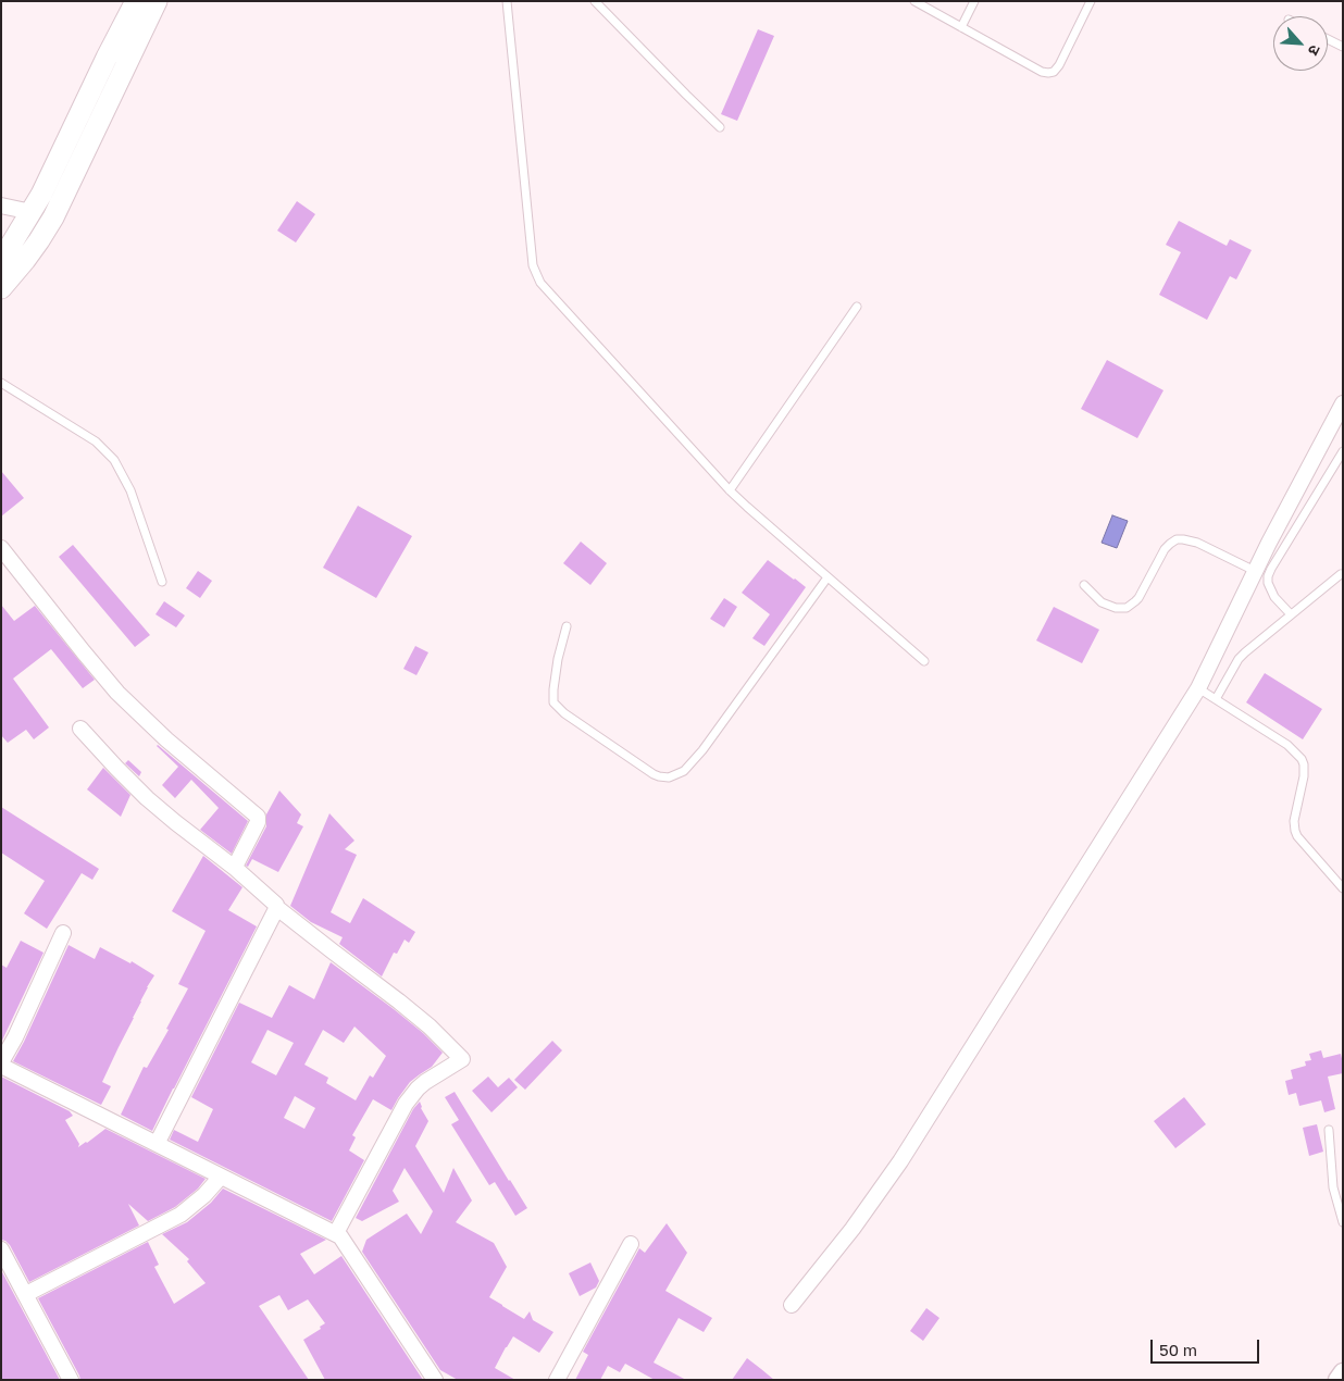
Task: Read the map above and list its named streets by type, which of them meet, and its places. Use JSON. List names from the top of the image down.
{
  "scale_bar": "50 m",
  "north": "bottom right"
}
